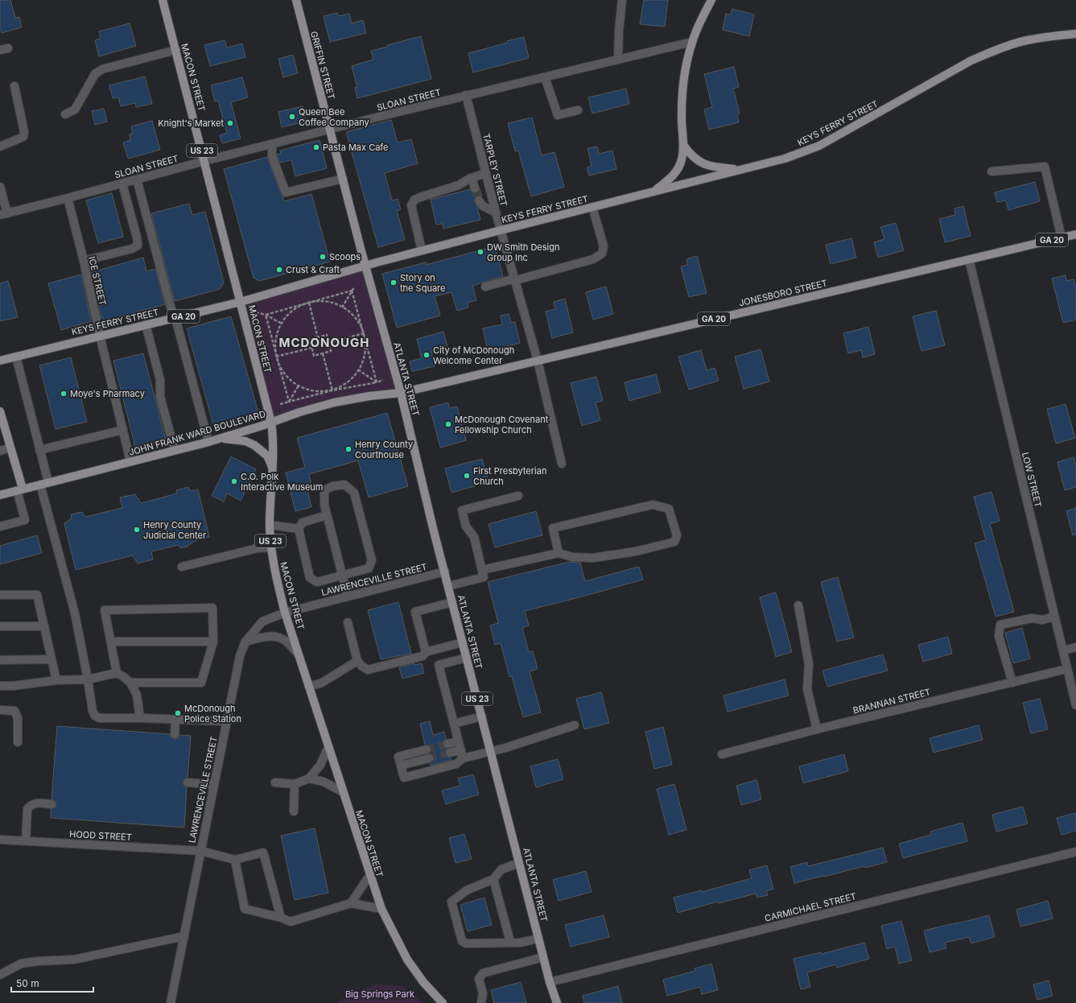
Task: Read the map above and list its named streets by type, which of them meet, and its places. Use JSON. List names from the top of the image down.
{
  "streets": {
    "main road": [
      "GRIFFIN STREET",
      "MACON STREET",
      "KEYS FERRY STREET",
      "US 23",
      "GA 20",
      "JONESBORO STREET",
      "ATLANTA STREET",
      "JOHN FRANK WARD BOULEVARD"
    ],
    "street": [
      "SLOAN STREET",
      "TARPLEY STREET",
      "ICE STREET",
      "LOW STREET",
      "LAWRENCEVILLE STREET",
      "BRANNAN STREET",
      "HOOD STREET",
      "CARMICHAEL STREET"
    ]
  },
  "crossings": [
    ["GRIFFIN STREET", "SLOAN STREET"],
    ["GRIFFIN STREET", "KEYS FERRY STREET"],
    ["GRIFFIN STREET", "ATLANTA STREET"],
    ["MACON STREET", "SLOAN STREET"],
    ["MACON STREET", "KEYS FERRY STREET"],
    ["MACON STREET", "JOHN FRANK WARD BOULEVARD"],
    ["MACON STREET", "LAWRENCEVILLE STREET"],
    ["SLOAN STREET", "TARPLEY STREET"],
    ["SLOAN STREET", "ICE STREET"],
    ["KEYS FERRY STREET", "TARPLEY STREET"],
    ["KEYS FERRY STREET", "ICE STREET"],
    ["KEYS FERRY STREET", "ATLANTA STREET"],
    ["TARPLEY STREET", "JONESBORO STREET"],
    ["ICE STREET", "JOHN FRANK WARD BOULEVARD"],
    ["JONESBORO STREET", "ATLANTA STREET"],
    ["JONESBORO STREET", "JOHN FRANK WARD BOULEVARD"],
    ["JONESBORO STREET", "LOW STREET"],
    ["ATLANTA STREET", "JOHN FRANK WARD BOULEVARD"],
    ["ATLANTA STREET", "LAWRENCEVILLE STREET"],
    ["ATLANTA STREET", "CARMICHAEL STREET"],
    ["LOW STREET", "BRANNAN STREET"],
    ["LAWRENCEVILLE STREET", "HOOD STREET"]
  ],
  "districts": ["MCDONOUGH"],
  "parks": ["Big Springs Park"],
  "places": [
    "Queen Bee Coffee Company",
    "Knight's Market",
    "Pasta Max Cafe",
    "DW Smith Design Group Inc",
    "Scoops",
    "Crust & Craft",
    "Story on the Square",
    "City of McDonough Welcome Center",
    "Moye's Pharmacy",
    "McDonough Covenant Fellowship Church",
    "Henry County Courthouse",
    "First Presbyterian Church",
    "C.O. Polk Interactive Museum",
    "Henry County Judicial Center",
    "McDonough Police Station"
  ],
  "scale_bar": "50 m"
}
